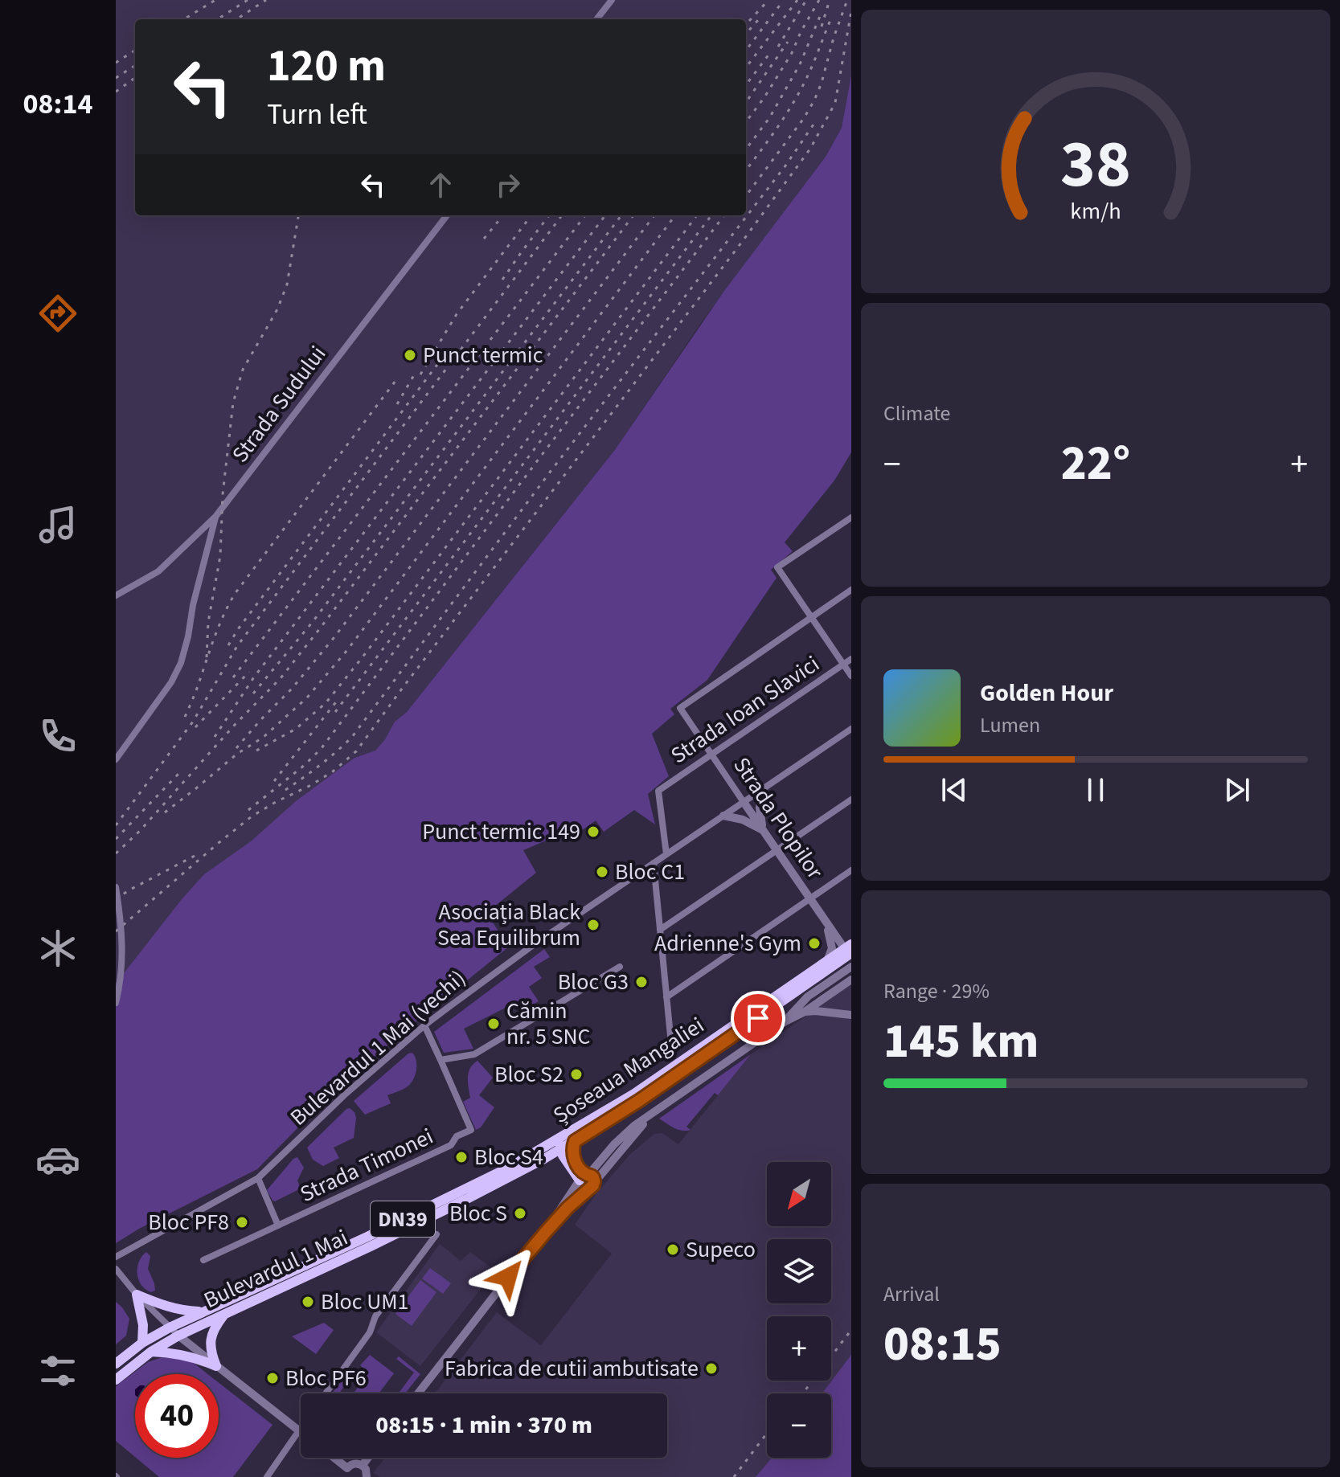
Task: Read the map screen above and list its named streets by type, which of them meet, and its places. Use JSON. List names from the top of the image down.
{
  "streets": {
    "main road": ["Șoseaua Mangaliei", "DN39", "Bulevardul 1 Mai"],
    "street": [
      "Strada Sudului",
      "Strada Ioan Slavici",
      "Strada Plopilor",
      "Bulevardul 1 Mai (vechi)",
      "Strada Timonei"
    ]
  },
  "crossings": [
    ["Strada Ioan Slavici", "Strada Plopilor"],
    ["Strada Ioan Slavici", "Bulevardul 1 Mai (vechi)"],
    ["Strada Plopilor", "Bulevardul 1 Mai (vechi)"],
    ["Strada Plopilor", "Șoseaua Mangaliei"],
    ["Bulevardul 1 Mai (vechi)", "Strada Timonei"],
    ["Șoseaua Mangaliei", "Bulevardul 1 Mai"]
  ],
  "places": [
    "Punct termic",
    "Punct termic 149",
    "Bloc C1",
    "Asociația Black Sea Equilibrum",
    "Adrienne's Gym",
    "Bloc G3",
    "Cămin nr. 5 SNC",
    "Bloc S2",
    "Bloc S4",
    "Bloc S",
    "Bloc PF8",
    "Supeco",
    "Bloc UM1",
    "Fabrica de cutii ambutisate",
    "Bloc PF6"
  ],
  "north": "bottom left",
  "page": {
    "tabs": "08:14",
    "turn": ["120 m", "Turn left"],
    "tile": [
      "Climate",
      ["Range · 29%", "145 km"],
      ["Arrival", "08:15"]
    ],
    "heat": ["−", "22°", "+"],
    "song": ["Golden Hour", "Lumen"],
    "map_buttons": ["+", "−"],
    "limit": "40",
    "trip": "08:15 · 1 min · 370 m",
    "gauge": ["38", "km/h"]
  }
}
